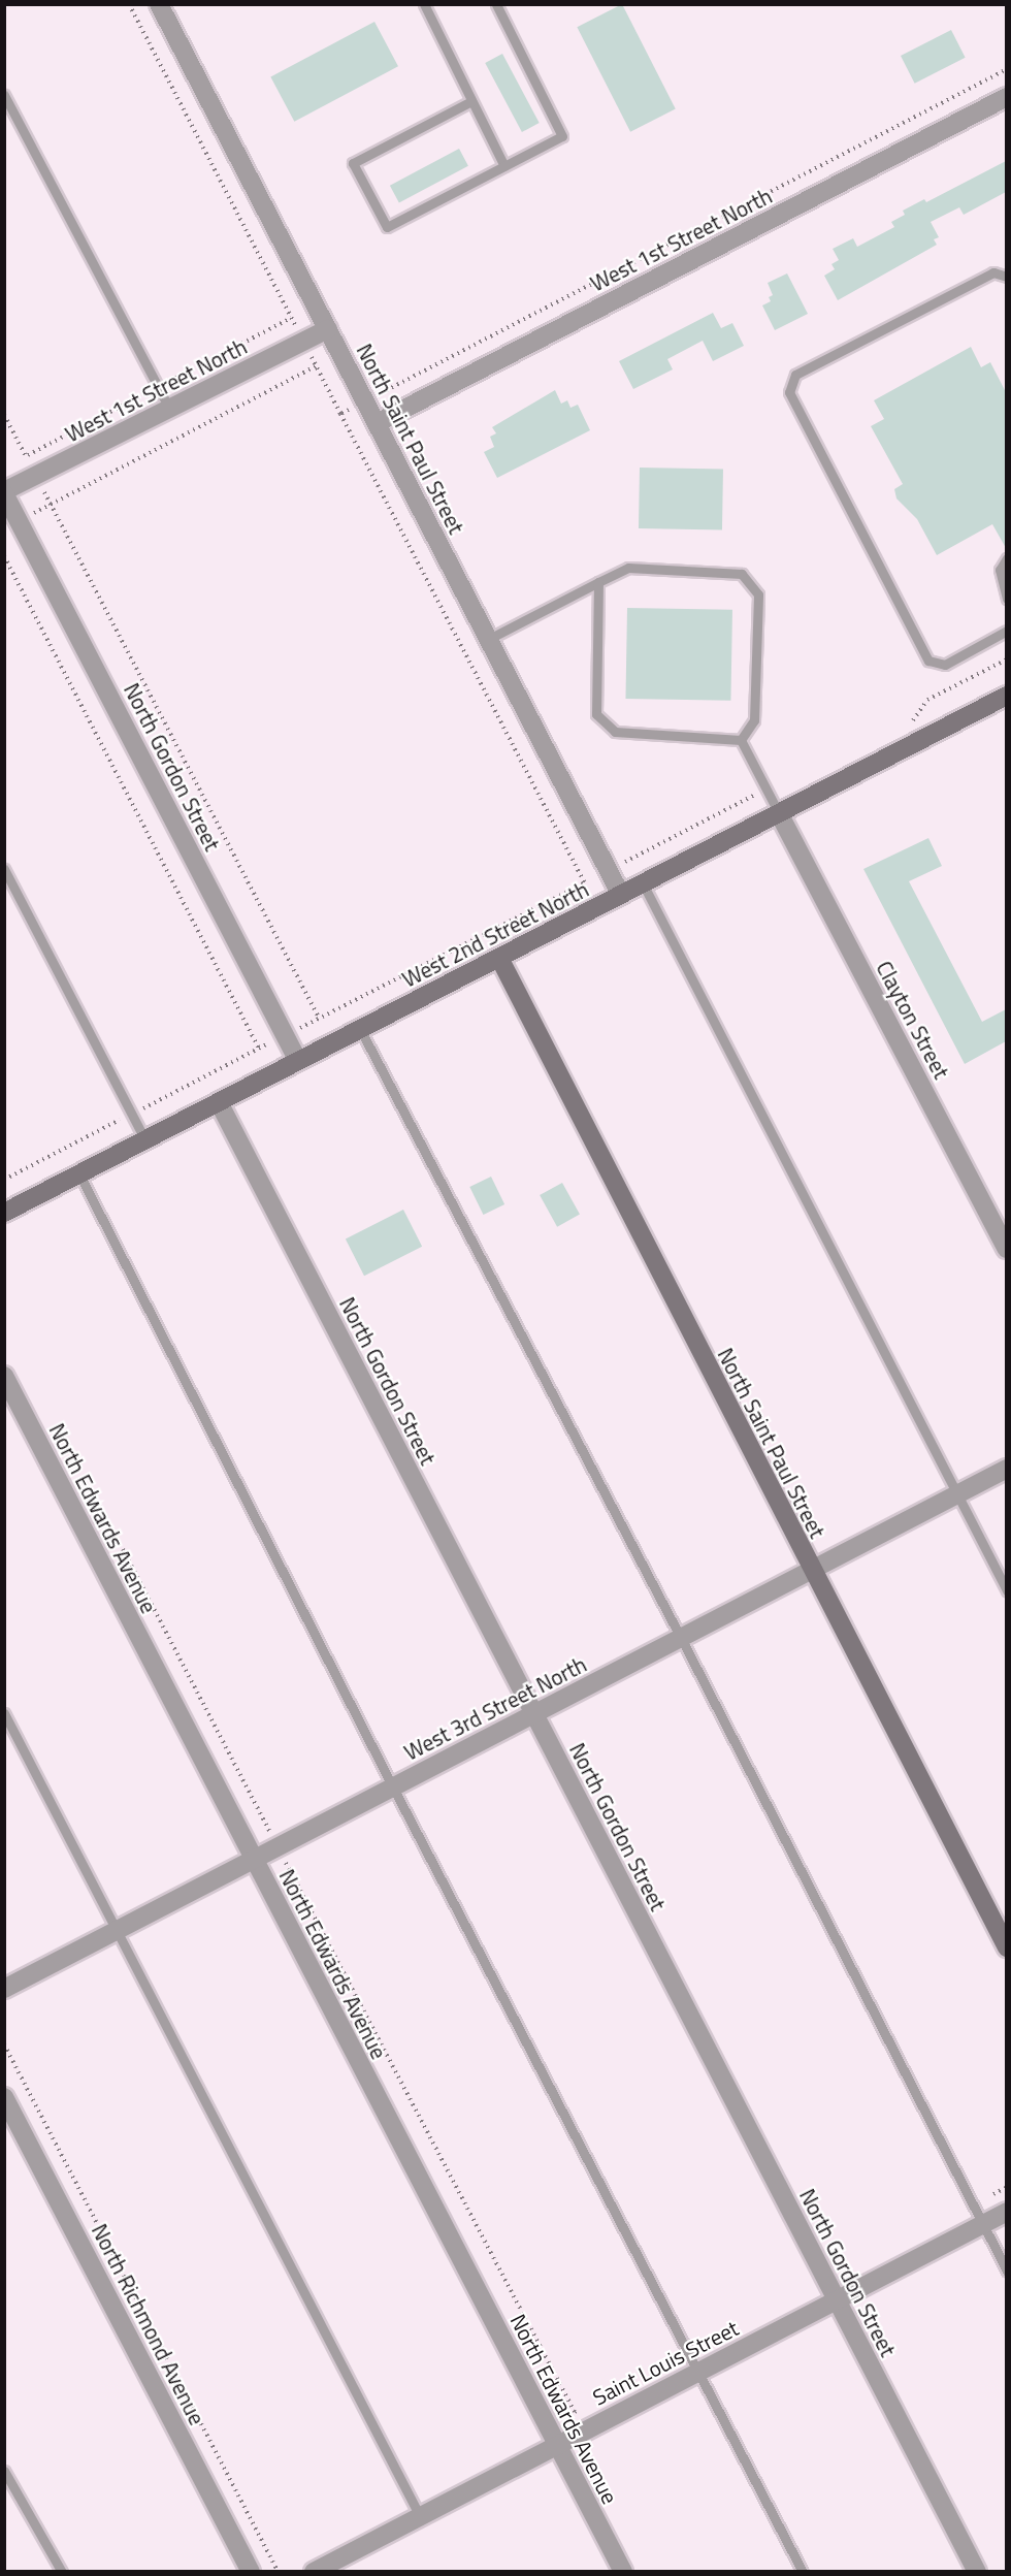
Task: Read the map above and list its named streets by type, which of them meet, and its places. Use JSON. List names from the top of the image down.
{
  "streets": {
    "street": [
      "West 1st Street North",
      "North Saint Paul Street",
      "North Gordon Street",
      "West 2nd Street North",
      "Clayton Street",
      "North Edwards Avenue",
      "West 3rd Street North",
      "North Richmond Avenue",
      "Saint Louis Street"
    ]
  },
  "crossings": [
    ["West 1st Street North", "North Saint Paul Street"],
    ["West 1st Street North", "North Gordon Street"],
    ["North Saint Paul Street", "West 2nd Street North"],
    ["North Saint Paul Street", "West 3rd Street North"],
    ["North Gordon Street", "West 2nd Street North"],
    ["North Gordon Street", "West 3rd Street North"],
    ["North Gordon Street", "Saint Louis Street"],
    ["West 2nd Street North", "Clayton Street"],
    ["North Edwards Avenue", "West 3rd Street North"],
    ["North Edwards Avenue", "Saint Louis Street"]
  ]
}
